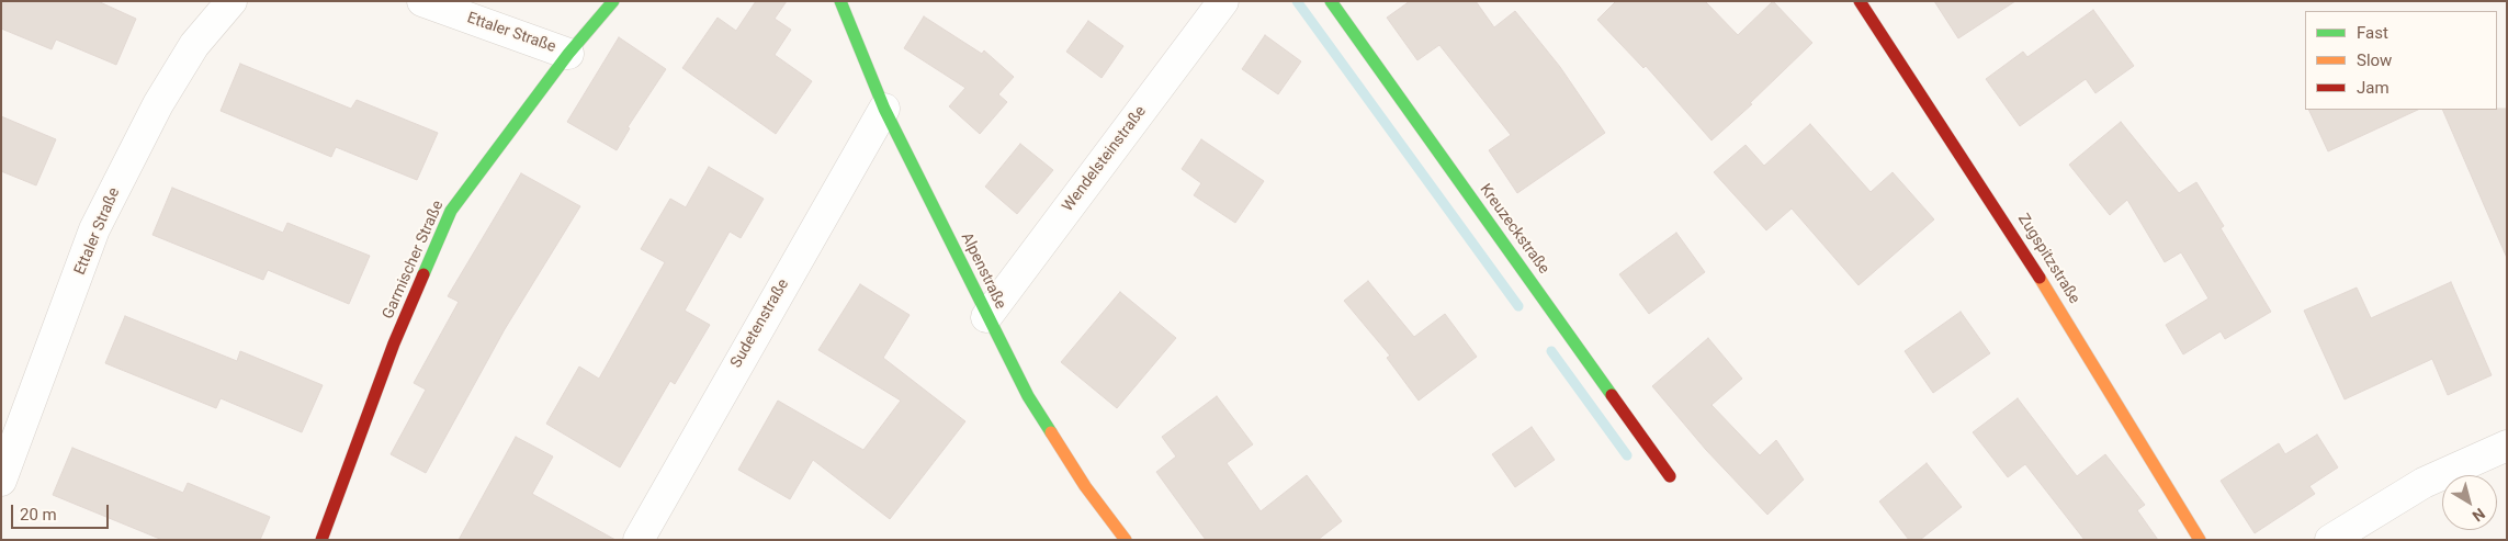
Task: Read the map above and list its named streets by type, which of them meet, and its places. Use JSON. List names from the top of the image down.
{
  "streets": {
    "street": [
      "Ettaler Straße",
      "Wendelsteinstraße",
      "Kreuzeckstraße",
      "Zugspitzstraße",
      "Garmischer Straße",
      "Alpenstraße",
      "Sudetenstraße"
    ]
  },
  "crossings": [
    ["Ettaler Straße", "Garmischer Straße"],
    ["Wendelsteinstraße", "Alpenstraße"],
    ["Alpenstraße", "Sudetenstraße"]
  ],
  "legend": ["Fast", "Slow", "Jam"],
  "scale_bar": "20 m",
  "north": "bottom right"
}
